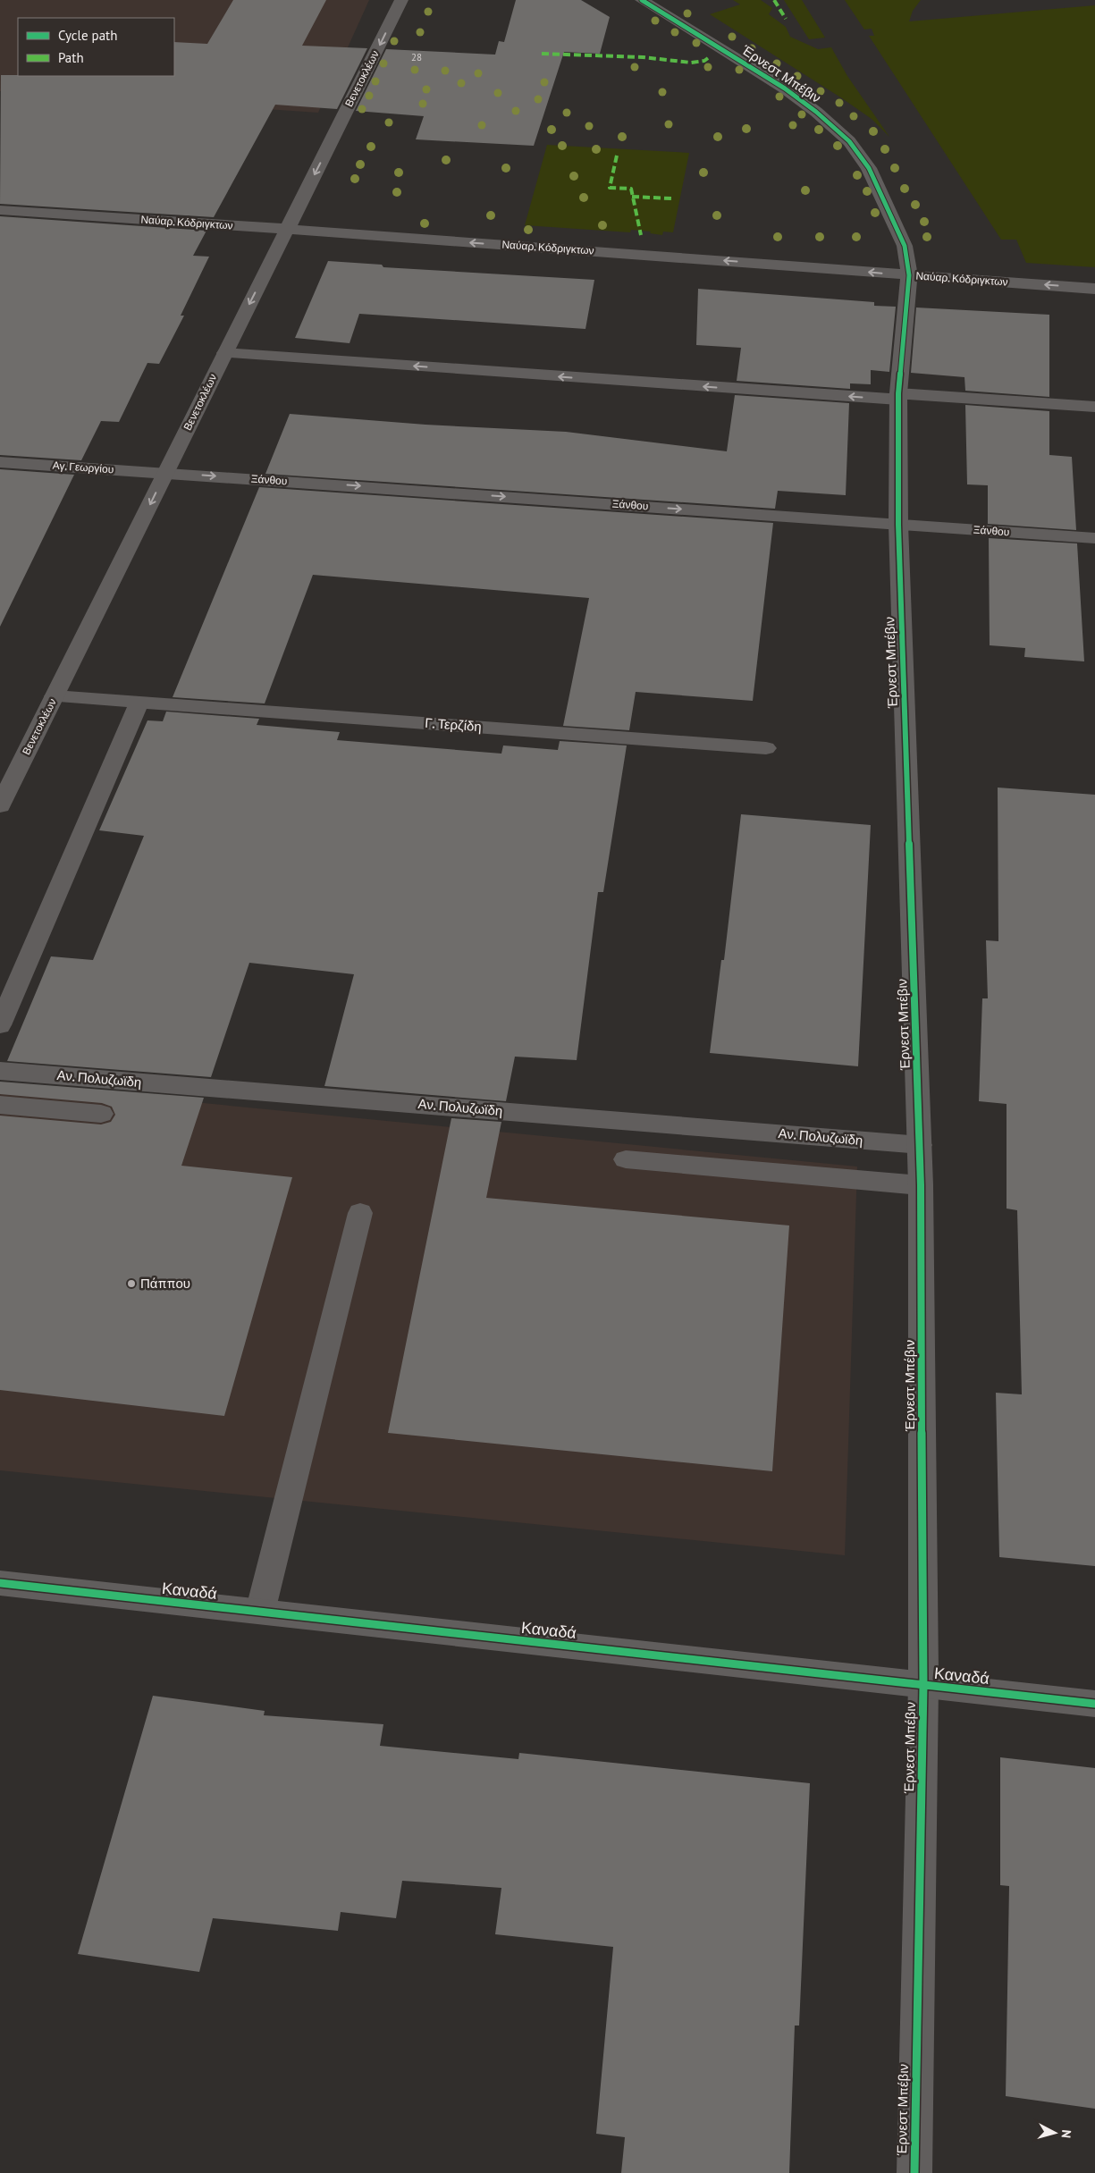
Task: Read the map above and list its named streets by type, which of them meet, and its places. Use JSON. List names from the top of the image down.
{
  "streets": {
    "street": [
      "Έρνεστ Μπέβιν",
      "Βενετοκλέων",
      "Ναύαρ. Κόδριγκτων",
      "Αγ. Γεωργίου",
      "Ξάνθου",
      "Γ. Τερζίδη",
      "Αν. Πολυζωϊδη",
      "Καναδά"
    ]
  },
  "crossings": [
    ["Έρνεστ Μπέβιν", "Ναύαρ. Κόδριγκτων"],
    ["Έρνεστ Μπέβιν", "Ξάνθου"],
    ["Έρνεστ Μπέβιν", "Αν. Πολυζωϊδη"],
    ["Έρνεστ Μπέβιν", "Καναδά"],
    ["Βενετοκλέων", "Ναύαρ. Κόδριγκτων"],
    ["Βενετοκλέων", "Αγ. Γεωργίου"],
    ["Βενετοκλέων", "Ξάνθου"],
    ["Αγ. Γεωργίου", "Ξάνθου"]
  ],
  "one_way": ["Βενετοκλέων"],
  "places": ["Πάππου"],
  "house_numbers": ["28"],
  "legend": ["Cycle path", "Path"],
  "north": "right"
}
